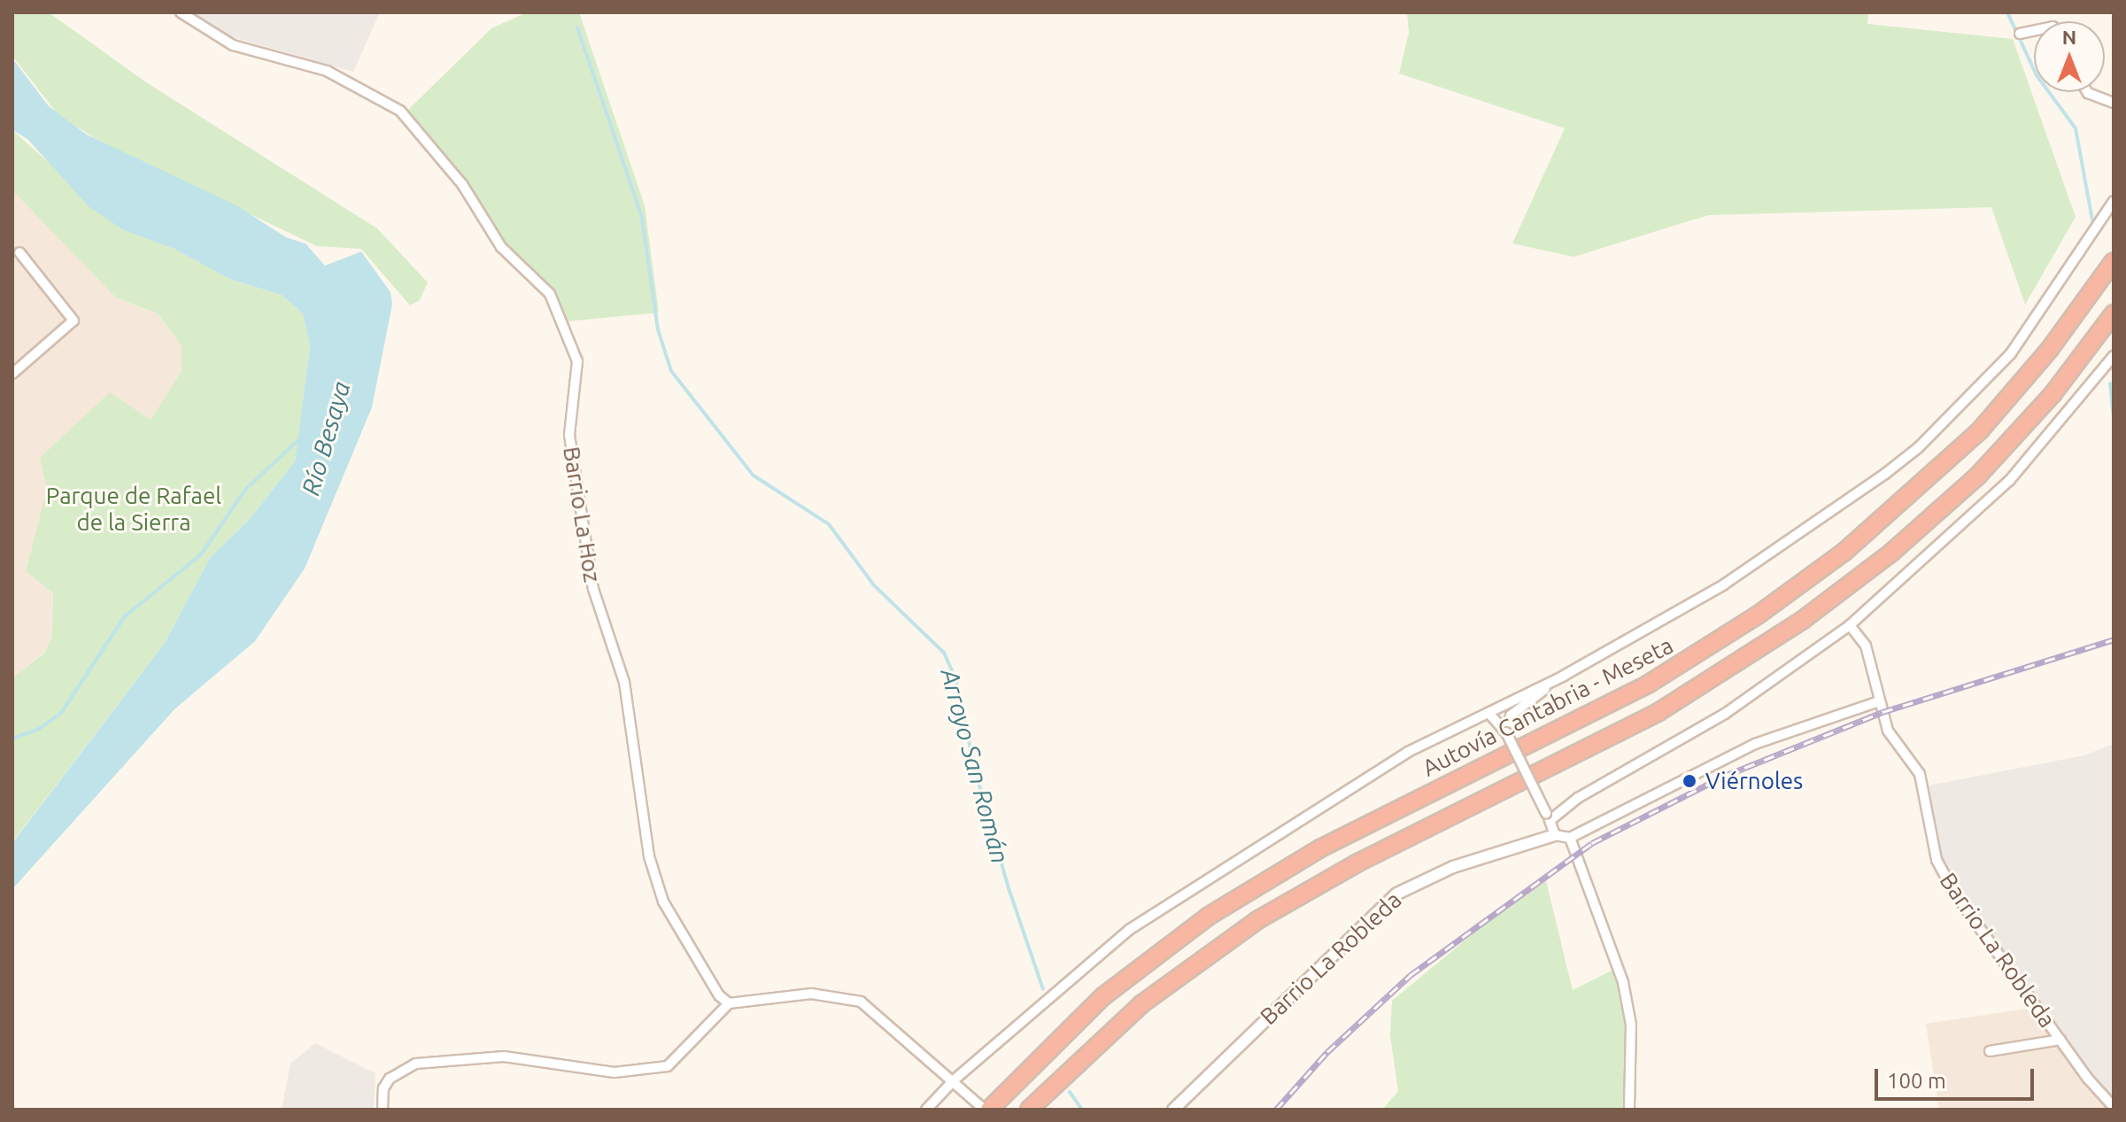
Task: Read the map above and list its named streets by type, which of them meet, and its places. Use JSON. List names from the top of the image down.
{
  "streets": {
    "highway": ["Autovía Cantabria - Meseta"],
    "street": ["Barrio La Hoz", "Barrio La Robleda"]
  },
  "water": ["Río Besaya", "Arroyo San Román"],
  "parks": ["Parque de Rafael de la Sierra"],
  "places": ["Viérnoles"],
  "scale_bar": "100 m",
  "north": "top"
}
